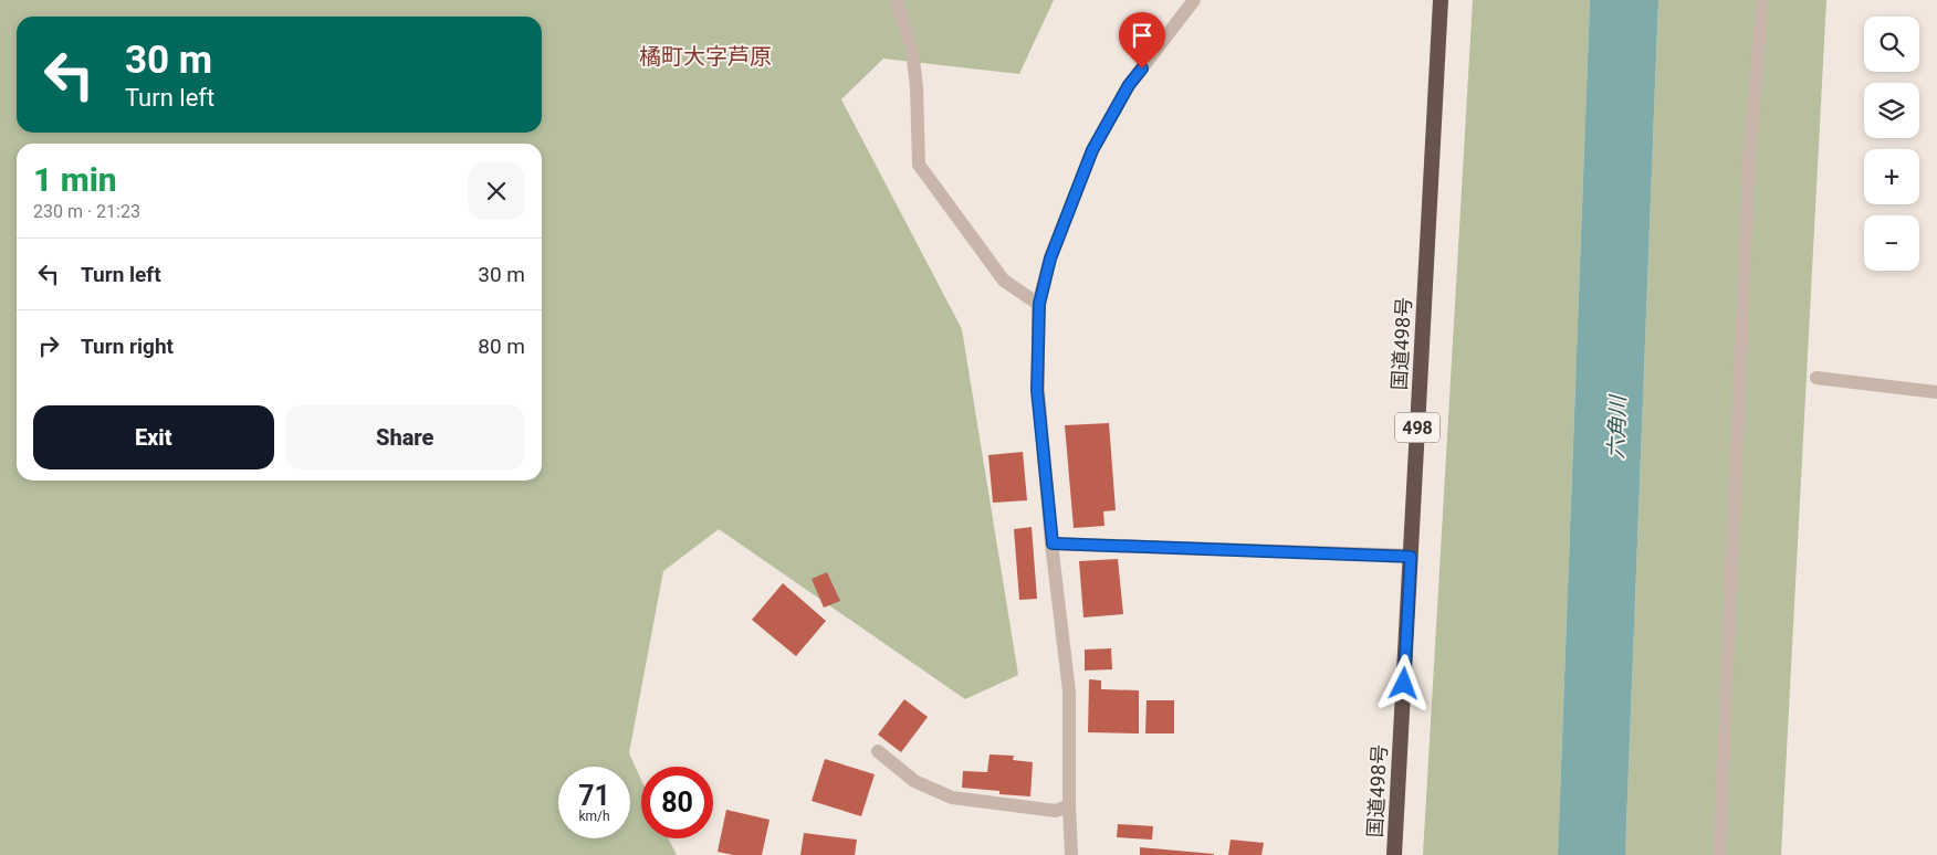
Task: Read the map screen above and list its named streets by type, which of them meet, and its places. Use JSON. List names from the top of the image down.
{
  "streets": {
    "highway": ["国道498号", "498"]
  },
  "districts": ["橘町大字芦原"],
  "water": ["六角川"],
  "page": {
    "map_buttons": ["+", "−"],
    "turn": ["30 m", "Turn left"],
    "heading": ["1 min", "230 m · 21:23"],
    "list": [
      {
        "name": "Turn left",
        "value": "30 m"
      },
      {
        "name": "Turn right",
        "value": "80 m"
      }
    ],
    "buttons": ["Exit", "Share"],
    "speed": "71 km/h",
    "limit": "80"
  }
}
